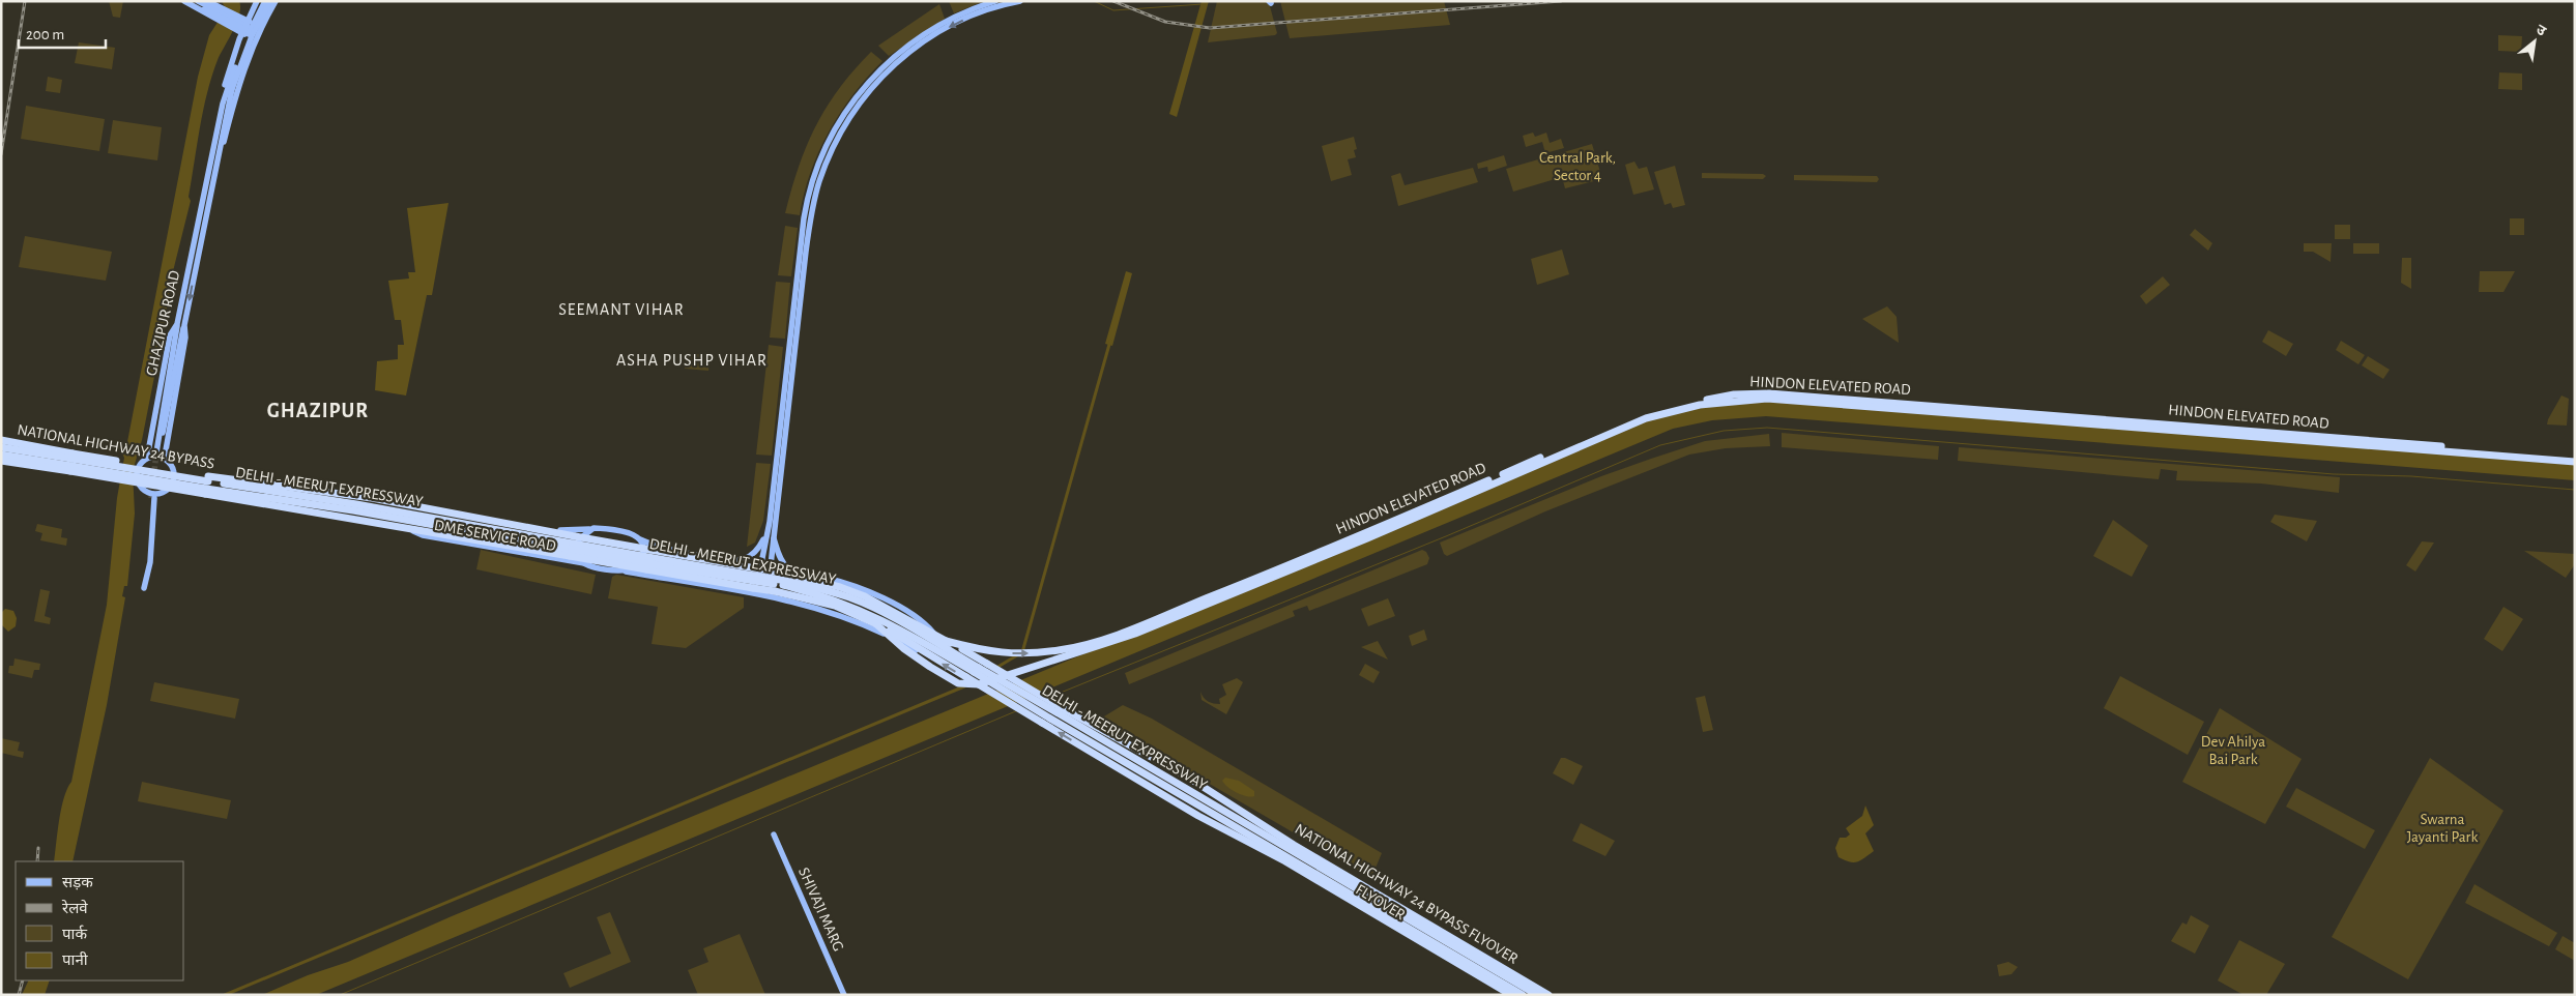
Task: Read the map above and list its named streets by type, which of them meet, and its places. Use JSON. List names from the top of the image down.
{
  "streets": {
    "highway": [
      "HINDON ELEVATED ROAD",
      "NATIONAL HIGHWAY 24 BYPASS",
      "DELHI - MEERUT EXPRESSWAY",
      "NATIONAL HIGHWAY 24 BYPASS FLYOVER",
      "FLYOVER"
    ],
    "main road": ["GHAZIPUR ROAD", "DME SERVICE ROAD", "SHIVAJI MARG"]
  },
  "crossings": [
    ["NATIONAL HIGHWAY 24 BYPASS", "DELHI - MEERUT EXPRESSWAY"],
    ["NATIONAL HIGHWAY 24 BYPASS", "DME SERVICE ROAD"],
    ["DELHI - MEERUT EXPRESSWAY", "NATIONAL HIGHWAY 24 BYPASS FLYOVER"]
  ],
  "districts": ["SEEMANT VIHAR", "ASHA PUSHP VIHAR", "GHAZIPUR"],
  "parks": ["Central Park, Sector 4", "Dev Ahilya Bai Park", "Swarna Jayanti Park"],
  "legend": [
    "सड़क",
    "रेलवे",
    "पार्क",
    "पानी"
  ],
  "scale_bar": "200 m",
  "north": "top right"
}
